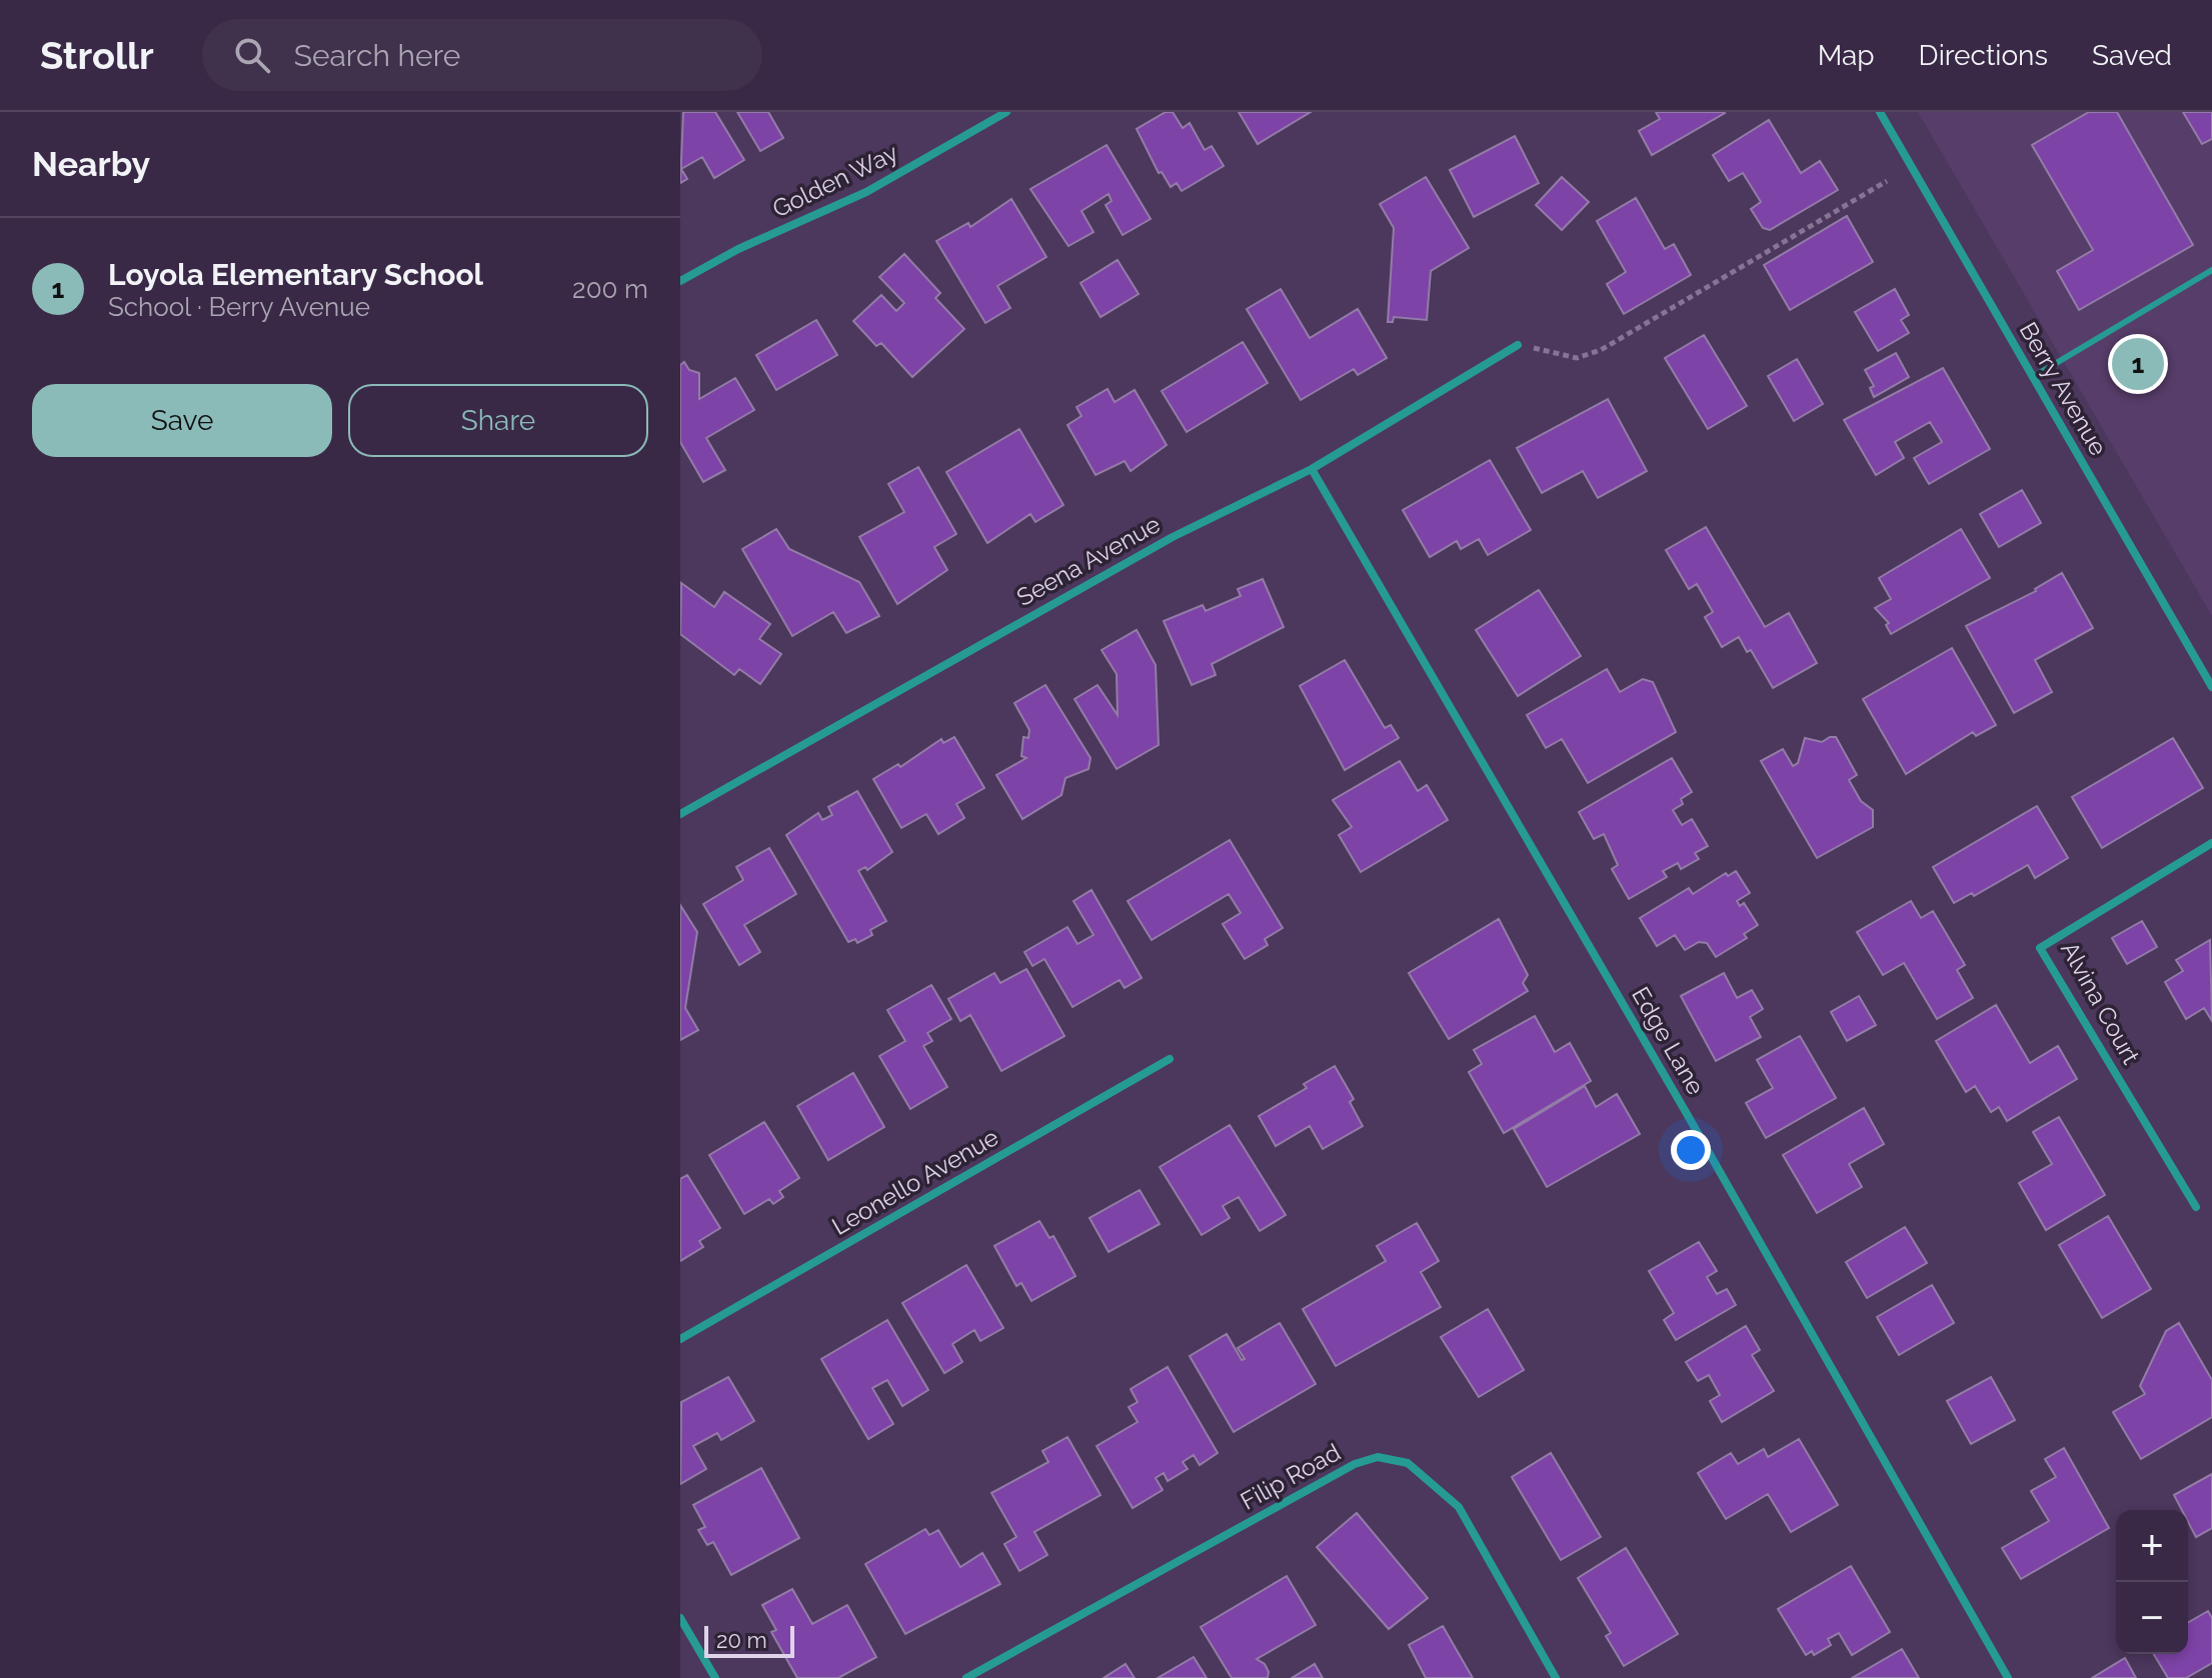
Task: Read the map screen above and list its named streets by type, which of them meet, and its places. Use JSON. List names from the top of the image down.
{
  "streets": {
    "street": [
      "Golden Way",
      "Berry Avenue",
      "Seena Avenue",
      "Alvina Court",
      "Edge Lane",
      "Leonello Avenue",
      "Filip Road"
    ]
  },
  "crossings": [
    ["Seena Avenue", "Edge Lane"]
  ],
  "scale_bar": "20 m",
  "page": {
    "header": "Strollr",
    "search": "Search here",
    "nav": ["Map", "Directions", "Saved"],
    "heading": "Nearby",
    "list": [
      {
        "mark": "1",
        "name": "Loyola Elementary School",
        "note": "School · Berry Avenue",
        "value": "200 m"
      }
    ],
    "pins": "1",
    "buttons": ["Save", "Share"],
    "map_buttons": ["+", "−"],
    "scale": "20 m"
  }
}
